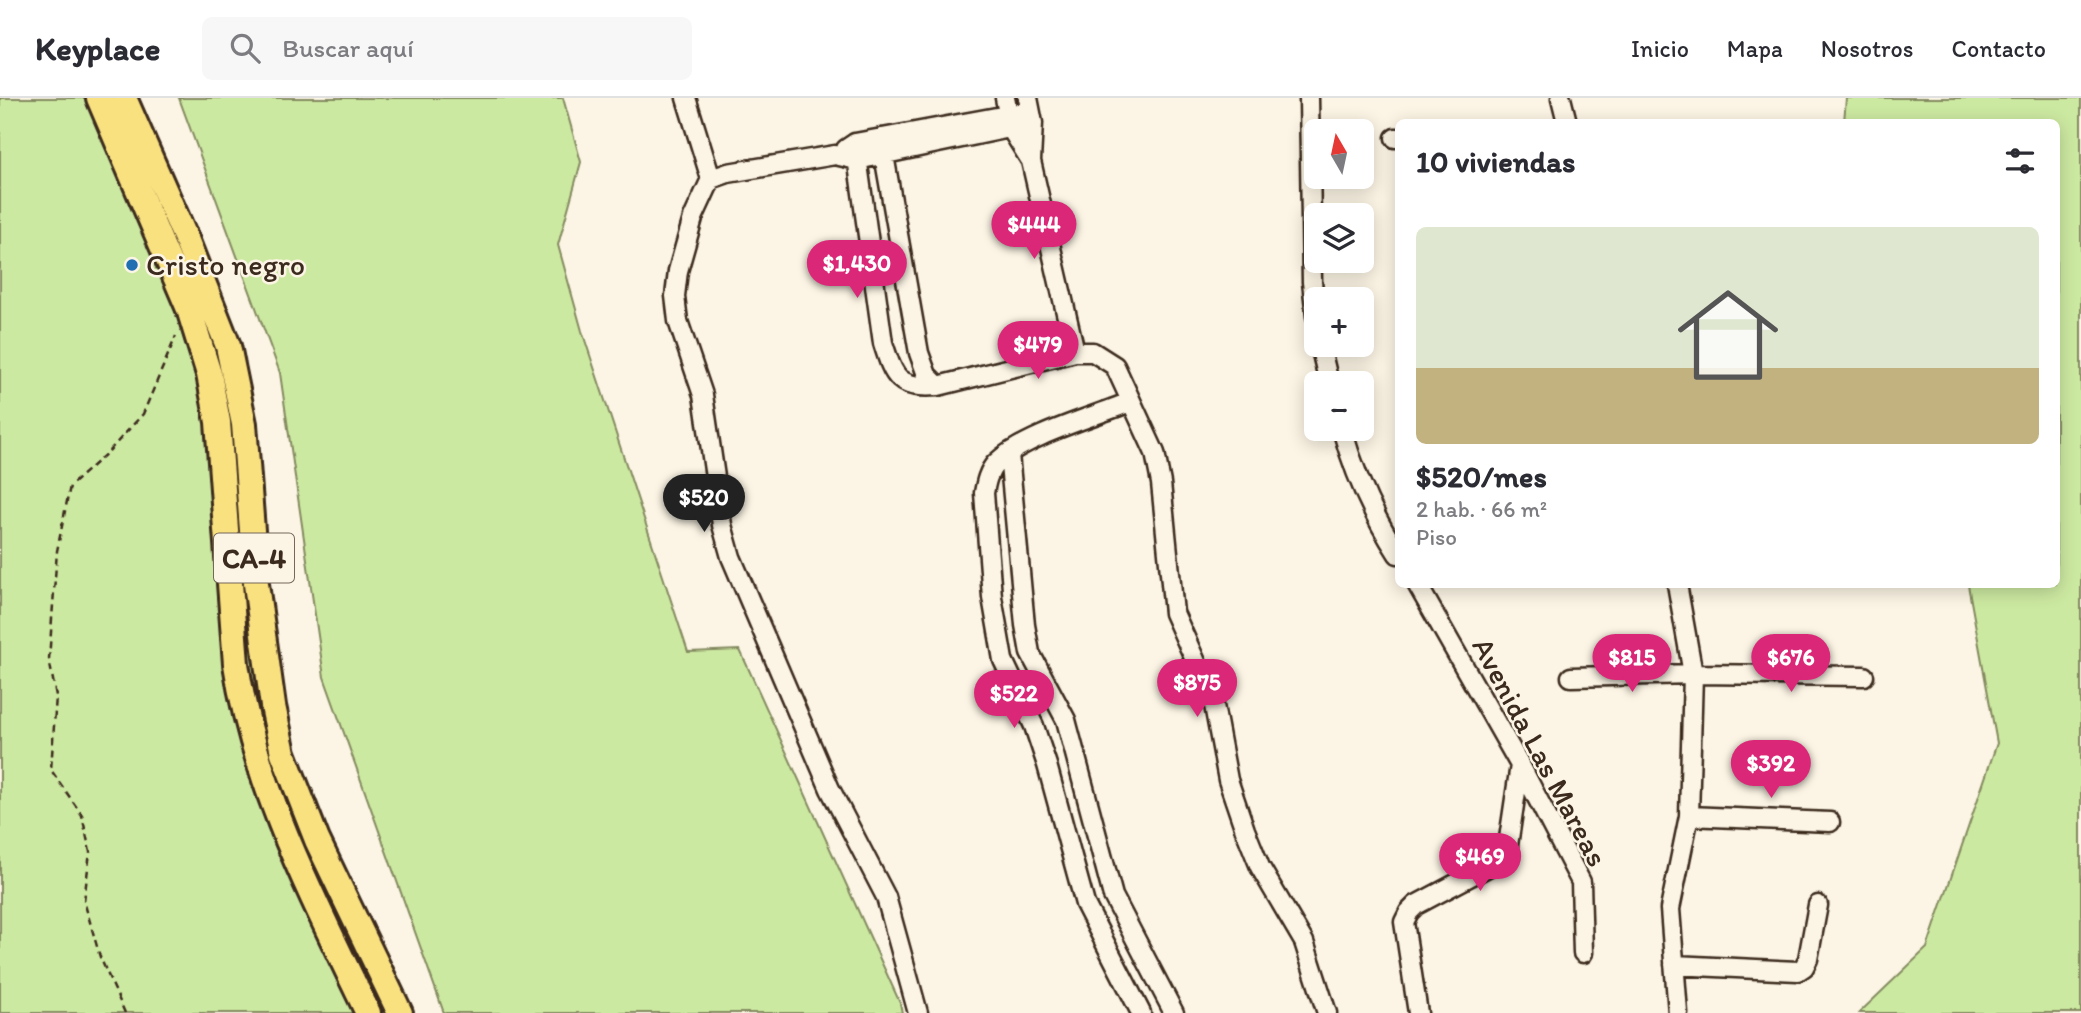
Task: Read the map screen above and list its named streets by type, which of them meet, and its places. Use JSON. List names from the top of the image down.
{
  "streets": {
    "highway": ["CA-4"],
    "street": ["Avenida Las Mareas"]
  },
  "places": ["Cristo negro"],
  "north": "top",
  "page": {
    "header": "Keyplace",
    "search": "Buscar aquí",
    "nav": [
      "Inicio",
      "Mapa",
      "Nosotros",
      "Contacto"
    ],
    "map_buttons": ["+", "−"],
    "heading": "10 viviendas",
    "price": [
      "$444",
      "$1,430",
      "$479",
      "$520",
      "$815",
      "$676",
      "$875",
      "$522",
      "$392",
      "$469"
    ],
    "list": [
      {
        "name": "$520/mes",
        "note": "2 hab. · 66 m² · Piso"
      }
    ]
  }
}
